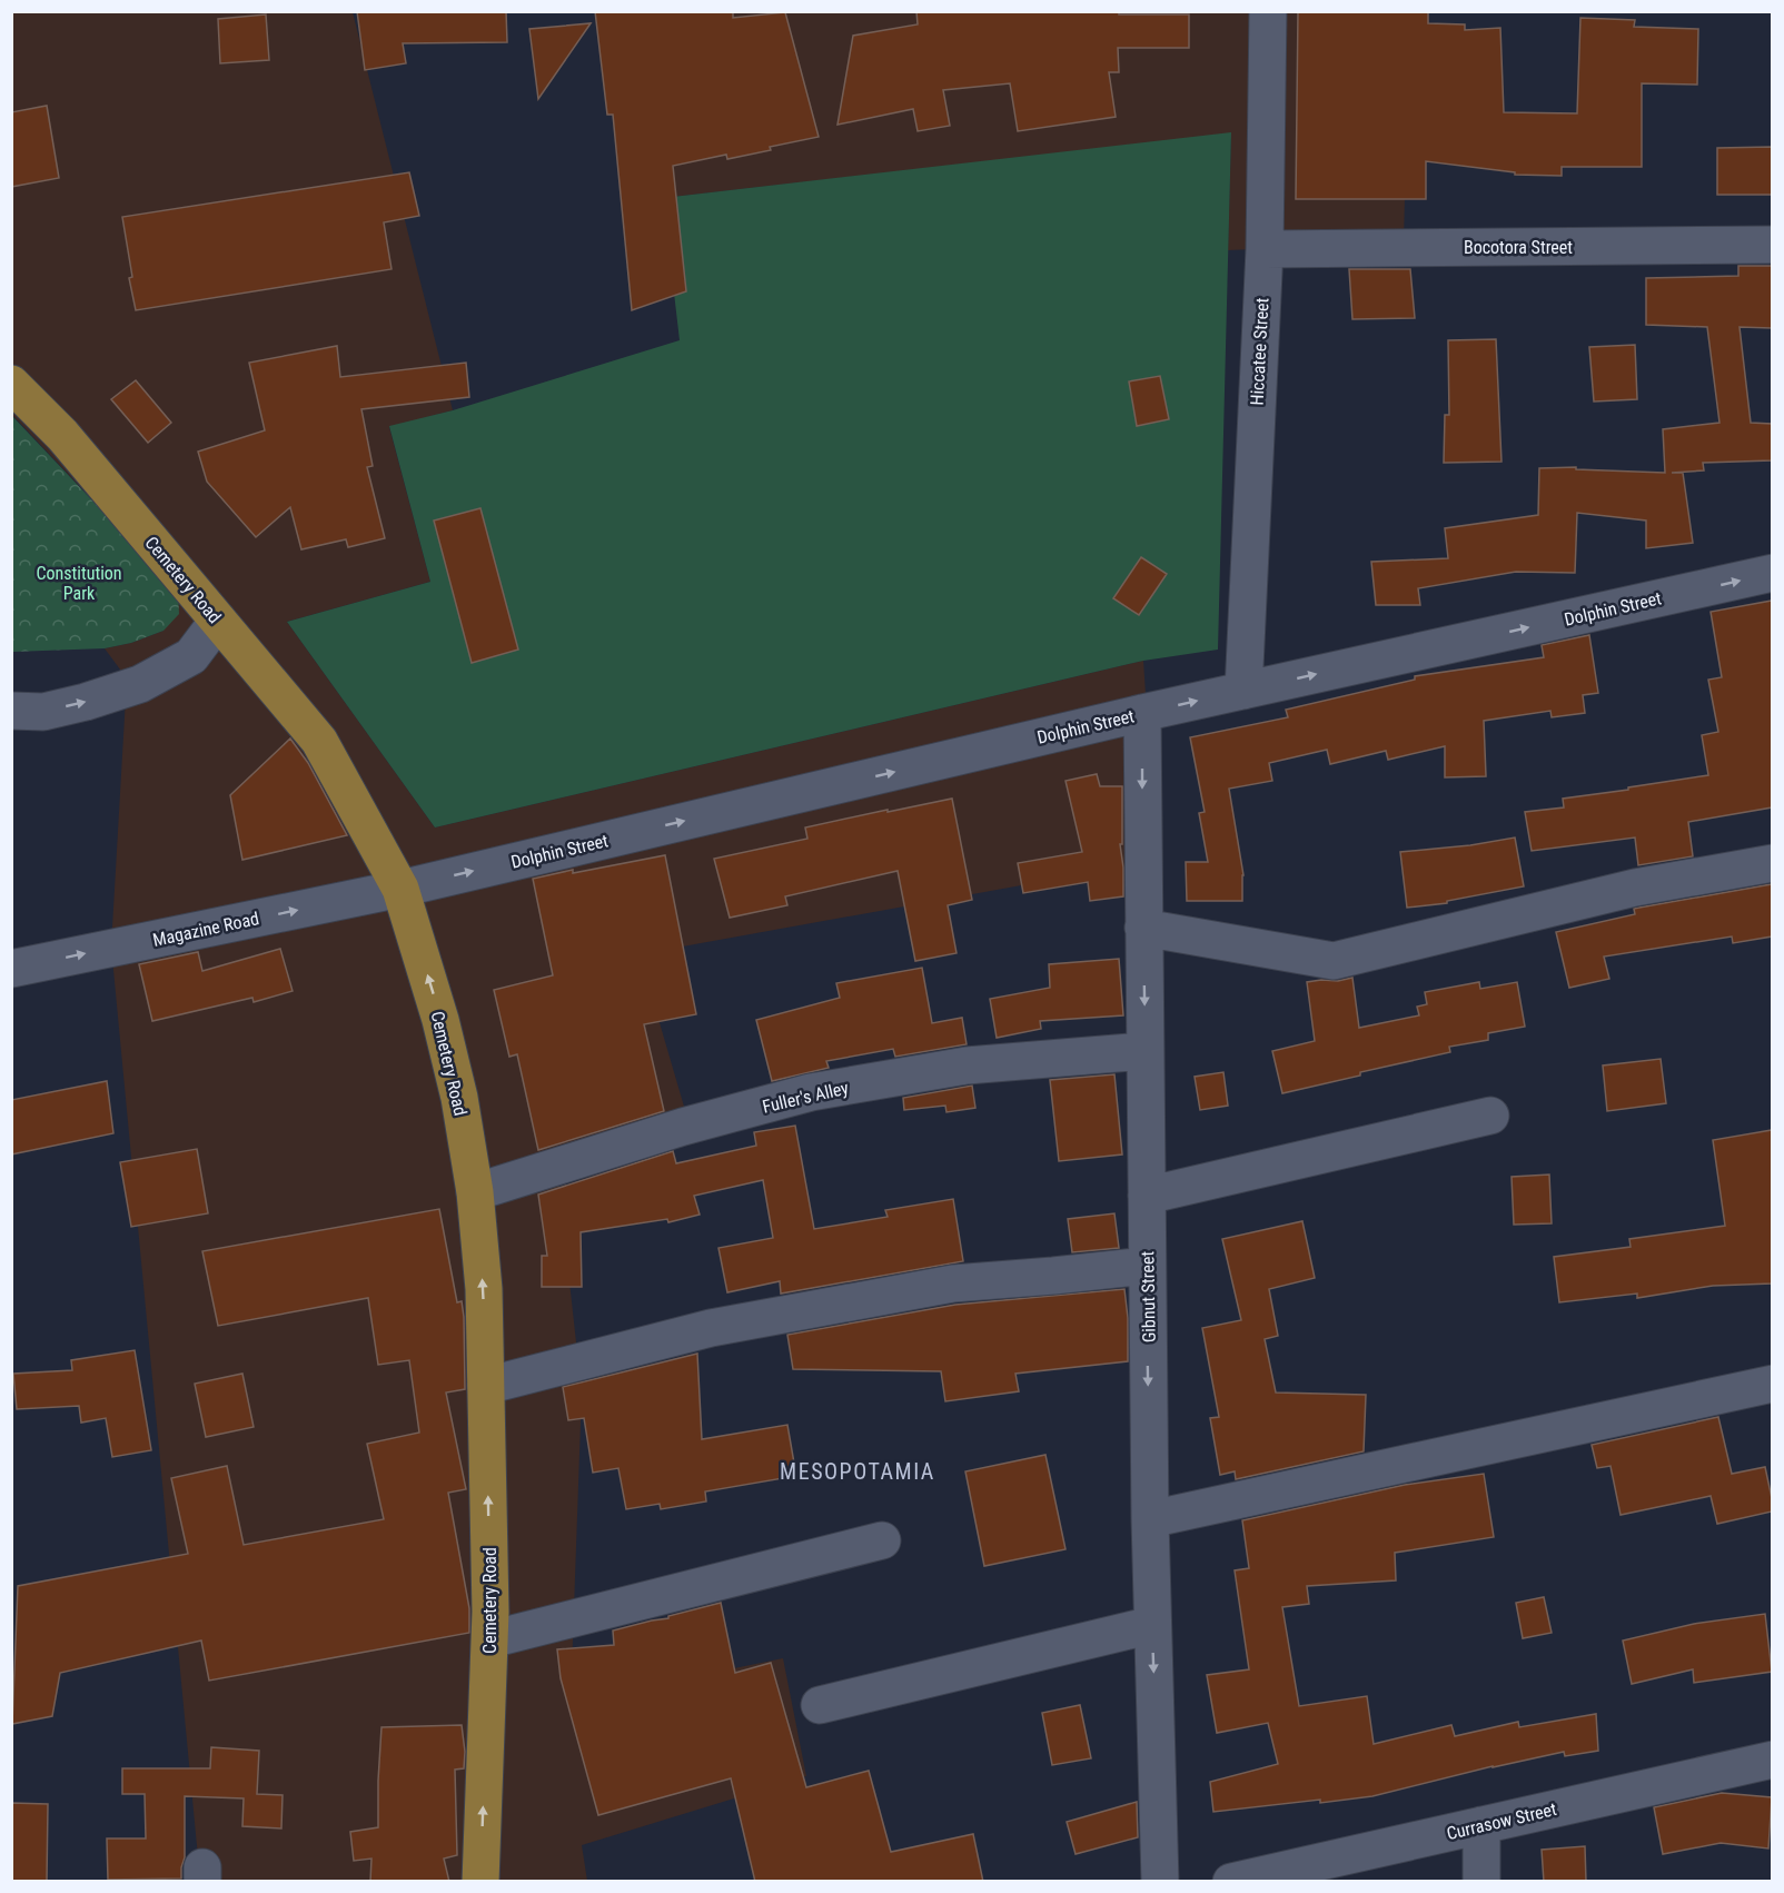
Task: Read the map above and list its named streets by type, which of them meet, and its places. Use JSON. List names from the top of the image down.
{
  "streets": {
    "main road": ["Cemetery Road"],
    "street": [
      "Bocotora Street",
      "Hiccatee Street",
      "Dolphin Street",
      "Magazine Road",
      "Fuller's Alley",
      "Gibnut Street",
      "Currasow Street"
    ]
  },
  "crossings": [
    ["Bocotora Street", "Hiccatee Street"],
    ["Hiccatee Street", "Dolphin Street"],
    ["Cemetery Road", "Dolphin Street"],
    ["Cemetery Road", "Magazine Road"],
    ["Cemetery Road", "Fuller's Alley"],
    ["Dolphin Street", "Magazine Road"],
    ["Dolphin Street", "Gibnut Street"],
    ["Fuller's Alley", "Gibnut Street"]
  ],
  "one_way": ["Cemetery Road", "Gibnut Street"],
  "districts": ["MESOPOTAMIA"],
  "parks": ["Constitution Park"]
}
